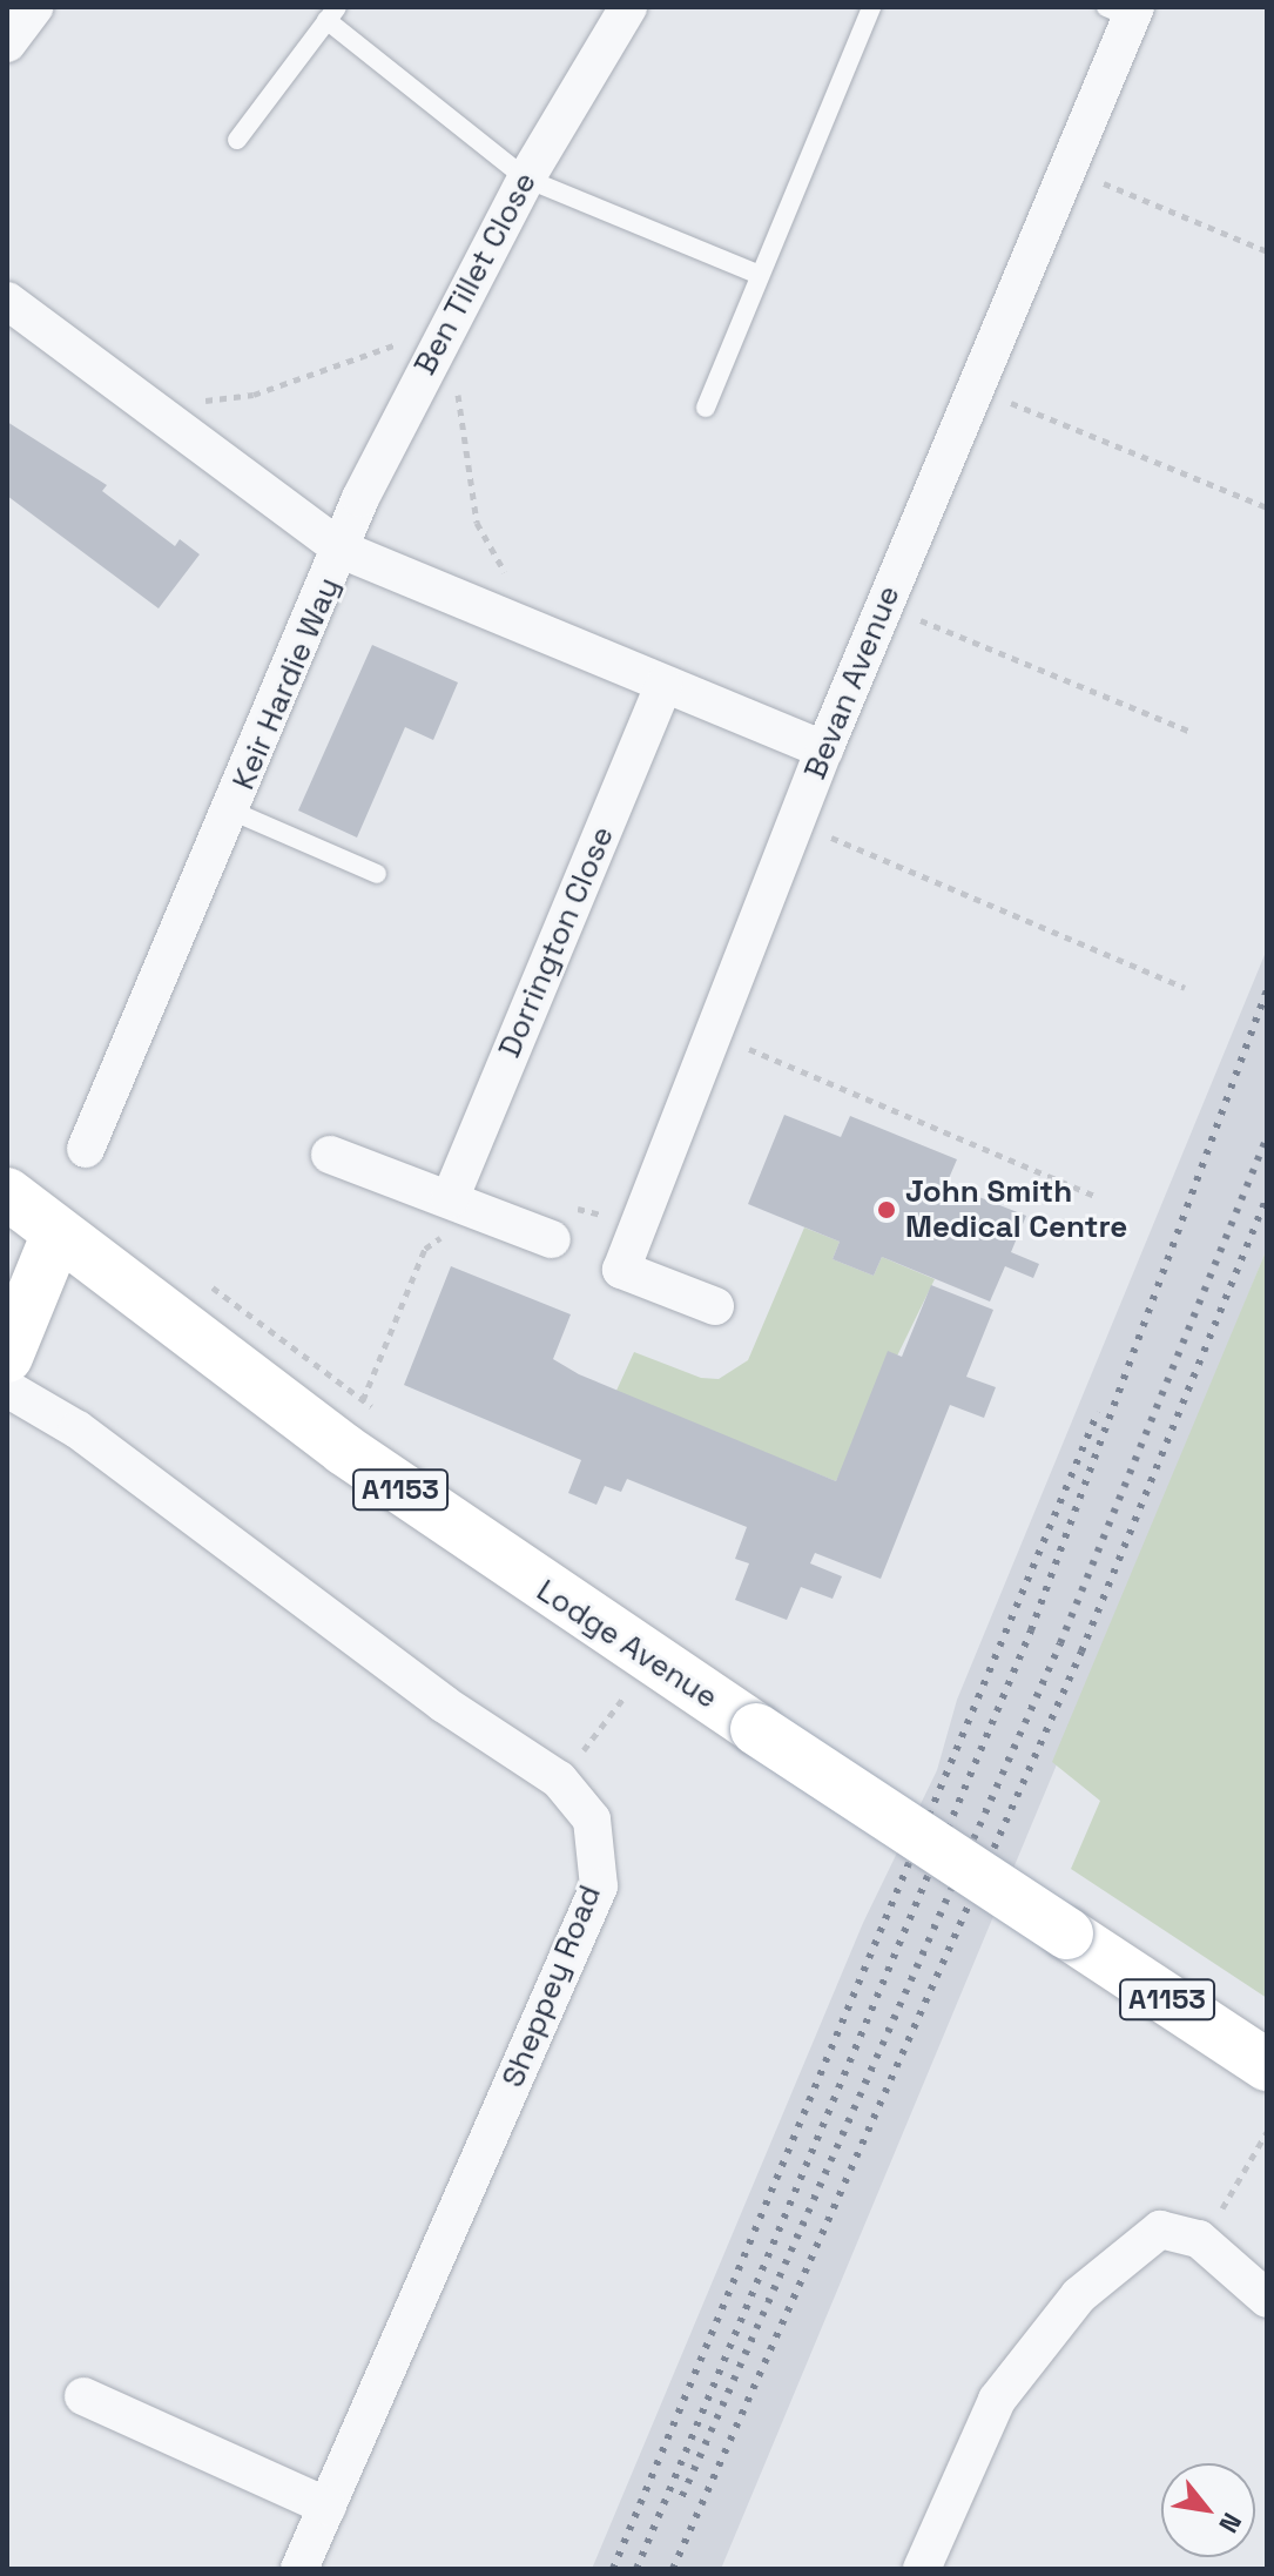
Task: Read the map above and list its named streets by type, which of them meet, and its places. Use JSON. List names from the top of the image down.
{
  "streets": {
    "main road": ["A1153", "Lodge Avenue"],
    "street": [
      "Ben Tillet Close",
      "Bevan Avenue",
      "Keir Hardie Way",
      "Dorrington Close",
      "Sheppey Road"
    ]
  },
  "crossings": [
    ["Ben Tillet Close", "Keir Hardie Way"]
  ],
  "places": ["John Smith Medical Centre"],
  "north": "bottom right"
}
